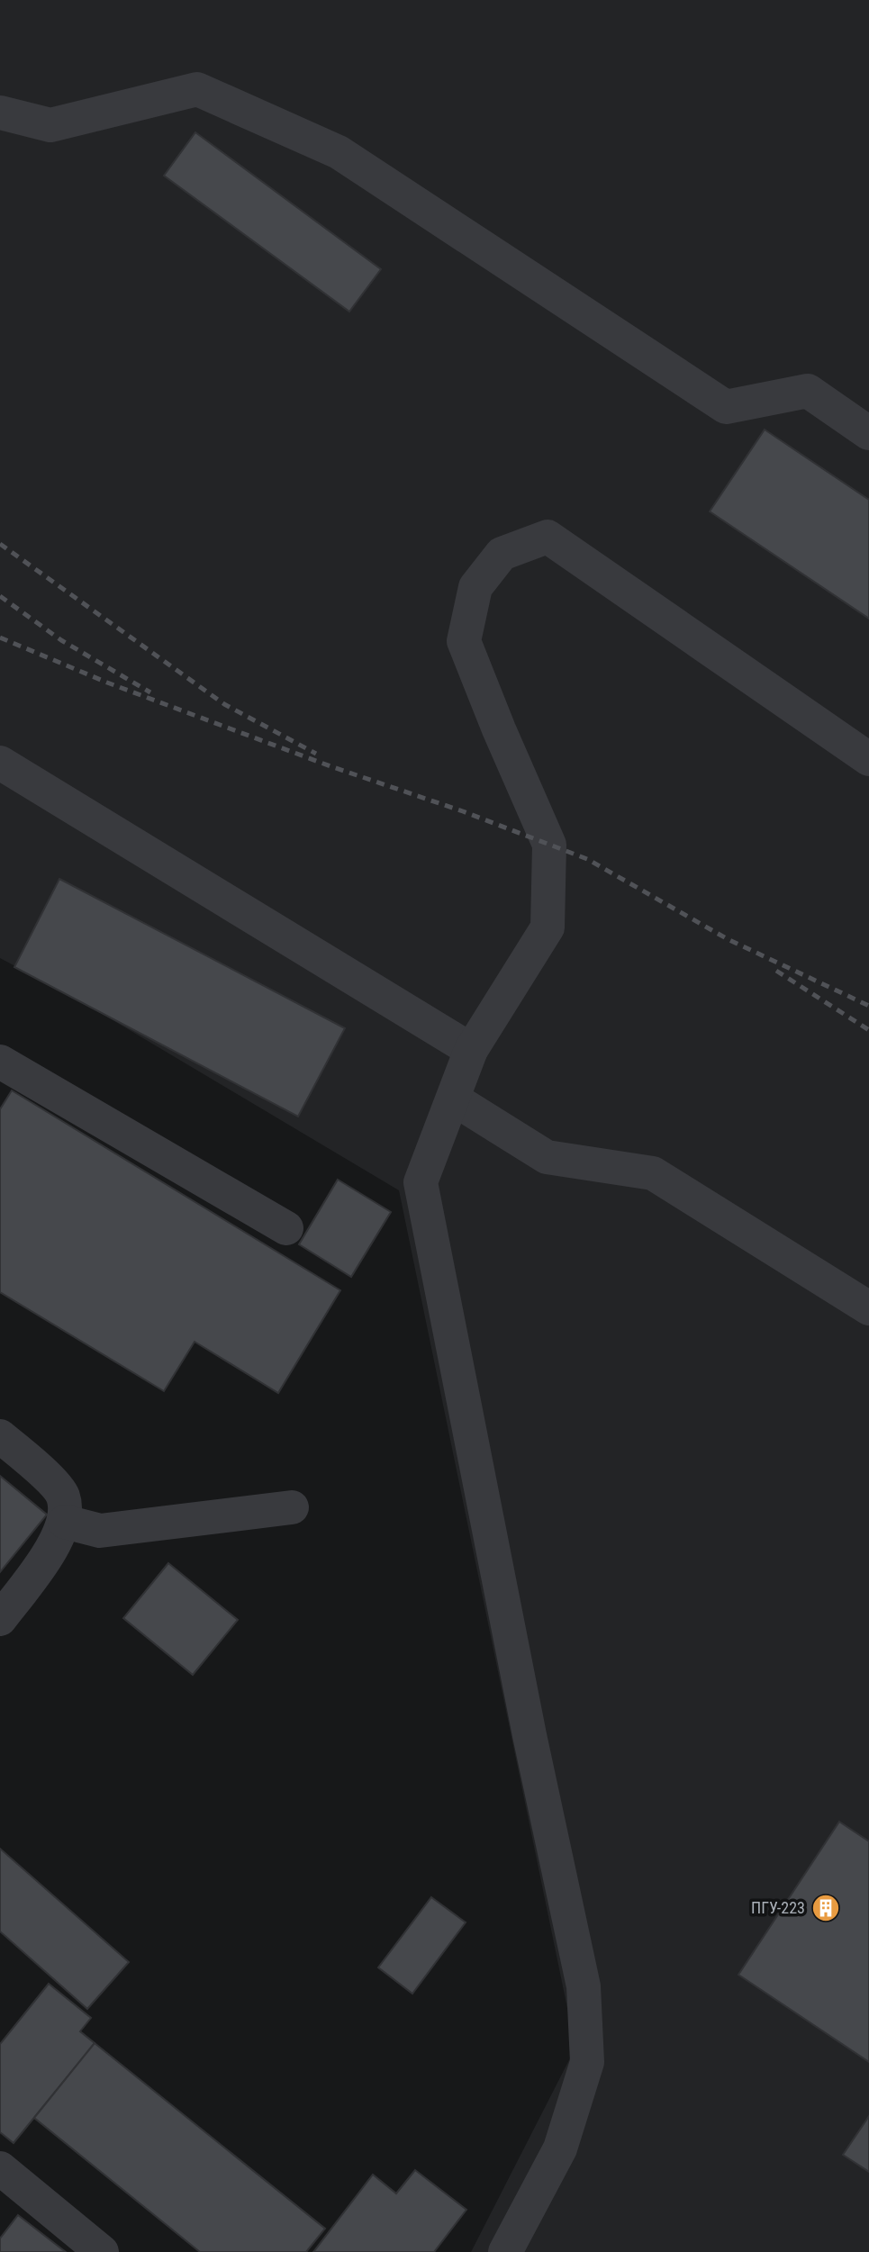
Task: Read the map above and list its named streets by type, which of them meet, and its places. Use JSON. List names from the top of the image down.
{
  "places": {
    "building": ["ПГУ-223"]
  }
}
